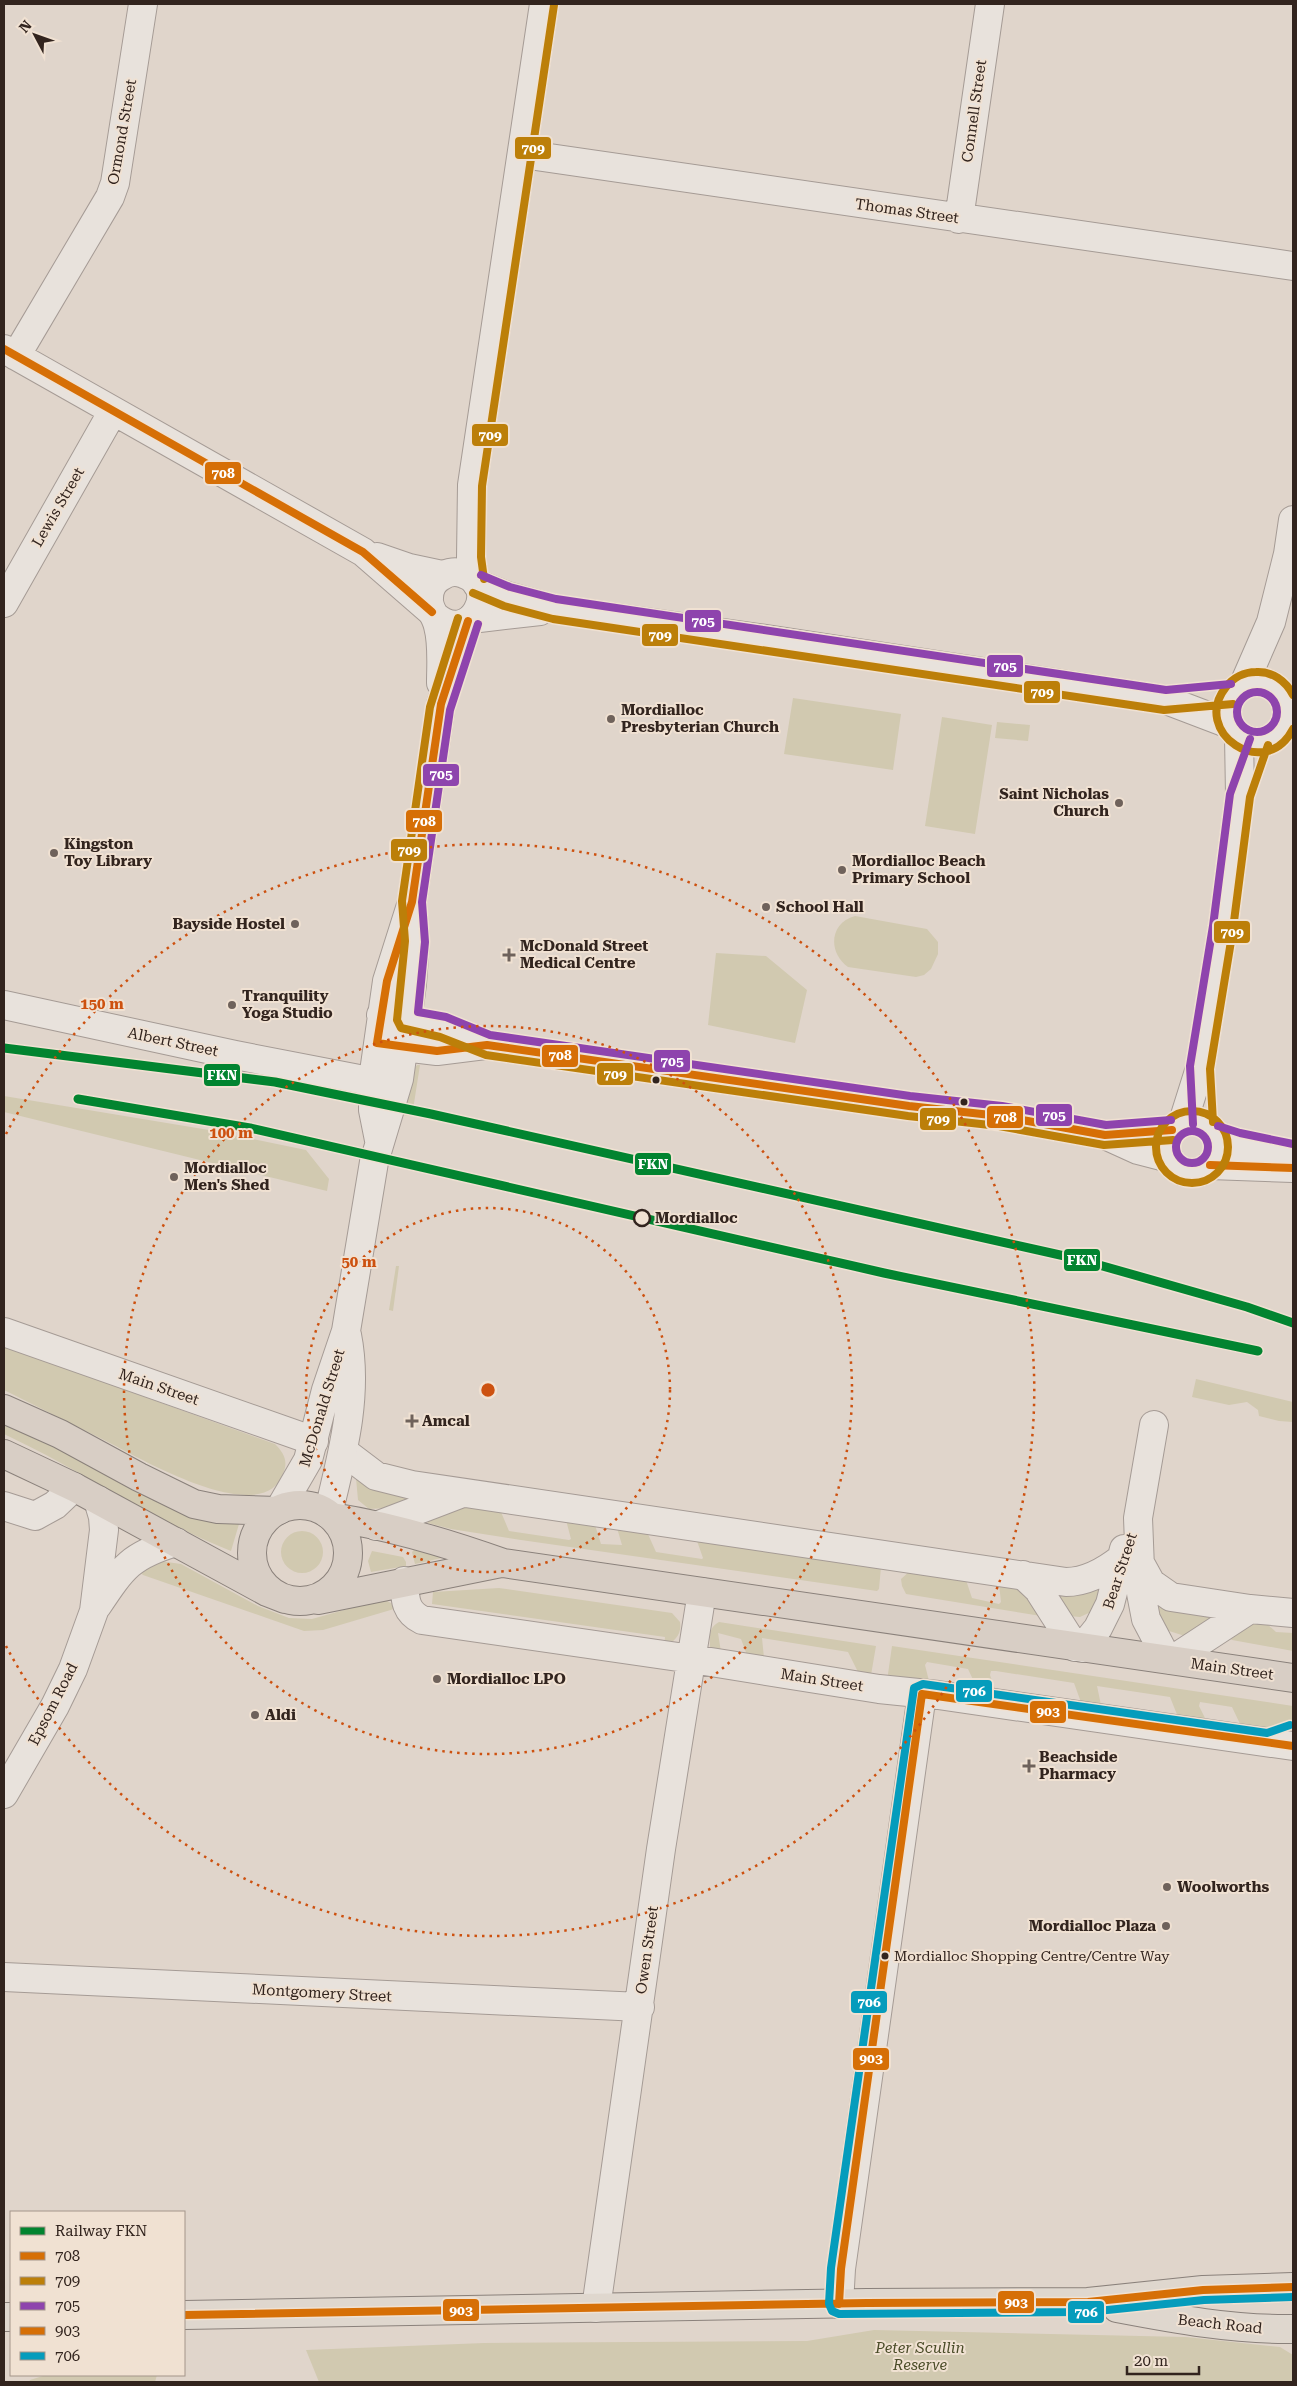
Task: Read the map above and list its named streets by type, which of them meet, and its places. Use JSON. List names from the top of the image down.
{
  "streets": {
    "highway": ["Main Street"],
    "main road": ["Beach Road"],
    "street": [
      "Connell Street",
      "Ormond Street",
      "Thomas Street",
      "Lewis Street",
      "Albert Street",
      "McDonald Street",
      "Bear Street",
      "Epsom Road",
      "Owen Street",
      "Montgomery Street"
    ]
  },
  "crossings": [
    ["Connell Street", "Thomas Street"],
    ["Albert Street", "McDonald Street"],
    ["Main Street", "McDonald Street"],
    ["Main Street", "Bear Street"],
    ["Main Street", "Epsom Road"],
    ["Main Street", "Owen Street"],
    ["Owen Street", "Montgomery Street"],
    ["Owen Street", "Beach Road"]
  ],
  "parks": ["Peter Scullin Reserve"],
  "places": {
    "other": [
      "Mordialloc Presbyterian Church",
      "Saint Nicholas Church",
      "Kingston Toy Library",
      "Mordialloc Beach Primary School",
      "School Hall",
      "Bayside Hostel",
      "Tranquility Yoga Studio",
      "Mordialloc Men's Shed",
      "Mordialloc",
      "Mordialloc LPO",
      "Aldi",
      "Woolworths",
      "Mordialloc Plaza",
      "Mordialloc Shopping Centre/Centre Way"
    ],
    "health": ["McDonald Street Medical Centre", "Amcal", "Beachside Pharmacy"]
  },
  "lines": [
    "transit line 709",
    "transit line 708",
    "transit line 705",
    "rail line FKN",
    "transit line 706",
    "transit line 903"
  ],
  "legend": [
    "Railway FKN",
    "708",
    "709",
    "705",
    "903",
    "706"
  ],
  "scale_bar": "20 m",
  "north": "top left",
  "rings": ["150 m", "100 m", "50 m"]
}
